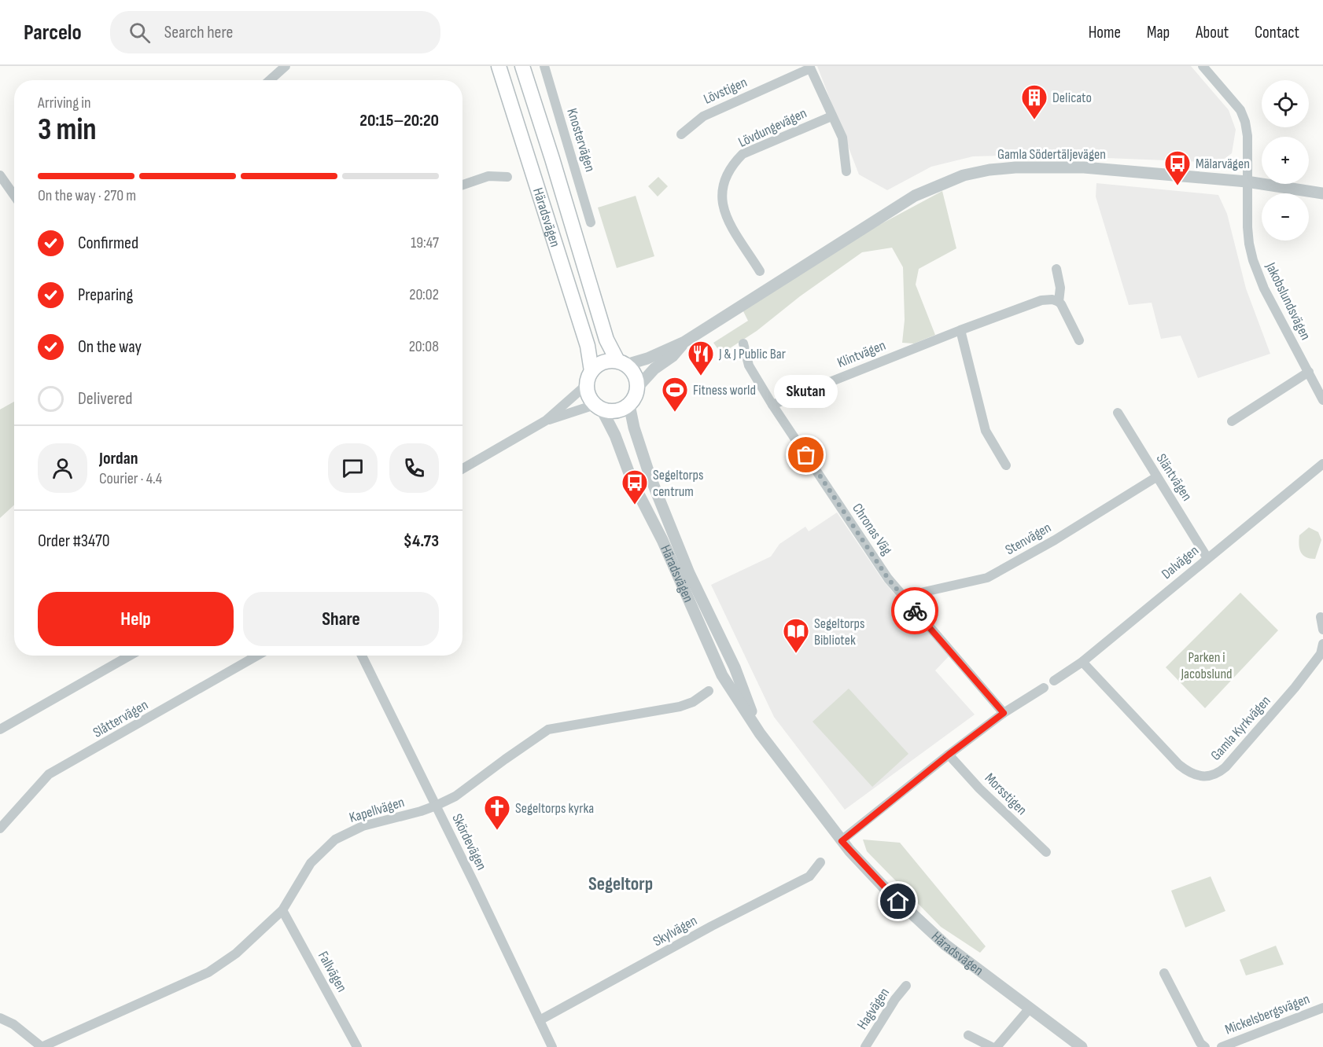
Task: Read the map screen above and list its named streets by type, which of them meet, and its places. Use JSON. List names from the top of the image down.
{
  "streets": {
    "main road": ["Häradsvägen"],
    "street": [
      "Lövstigen",
      "Lövdungevägen",
      "Knostervägen",
      "Gamla Södertäljevägen",
      "Jakobslundsvägen",
      "Klintvägen",
      "Släntvägen",
      "Chronas Väg",
      "Stenvägen",
      "Dalvägen",
      "Slåttervägen",
      "Gamla Kyrkvägen",
      "Morsstigen",
      "Kapellvägen",
      "Skördevägen",
      "Skylvägen",
      "Fallvägen",
      "Hagvägen",
      "Mickelsbergsvägen"
    ]
  },
  "crossings": [
    ["Gamla Södertäljevägen", "Häradsvägen"],
    ["Gamla Södertäljevägen", "Jakobslundsvägen"],
    ["Klintvägen", "Chronas Väg"],
    ["Släntvägen", "Stenvägen"],
    ["Släntvägen", "Dalvägen"],
    ["Chronas Väg", "Stenvägen"],
    ["Dalvägen", "Gamla Kyrkvägen"],
    ["Kapellvägen", "Skördevägen"],
    ["Kapellvägen", "Fallvägen"],
    ["Skördevägen", "Skylvägen"]
  ],
  "districts": ["Segeltorp"],
  "parks": ["Parken i Jacobslund"],
  "places": {
    "building": ["Delicato"],
    "bus stop": ["Mälarvägen", "Segeltorps centrum"],
    "restaurant": ["J & J Public Bar"],
    "sports": ["Fitness world"],
    "other": ["Skutan"],
    "library": ["Segeltorps Bibliotek"],
    "church": ["Segeltorps kyrka"]
  },
  "page": {
    "header": "Parcelo",
    "search": "Search here",
    "nav": [
      "Home",
      "Map",
      "About",
      "Contact"
    ],
    "map_buttons": ["+", "−"],
    "heading": ["3 min", "Arriving in", "20:15–20:20"],
    "panel": [
      "Jordan",
      "Courier · 4.4",
      "Order #3470",
      "$4.73"
    ],
    "bar": "On the way · 270 m",
    "list": [
      ["Confirmed", "19:47"],
      ["Preparing", "20:02"],
      ["On the way", "20:08"],
      "Delivered"
    ],
    "bubble": "Skutan",
    "buttons": ["Help", "Share"]
  }
}
